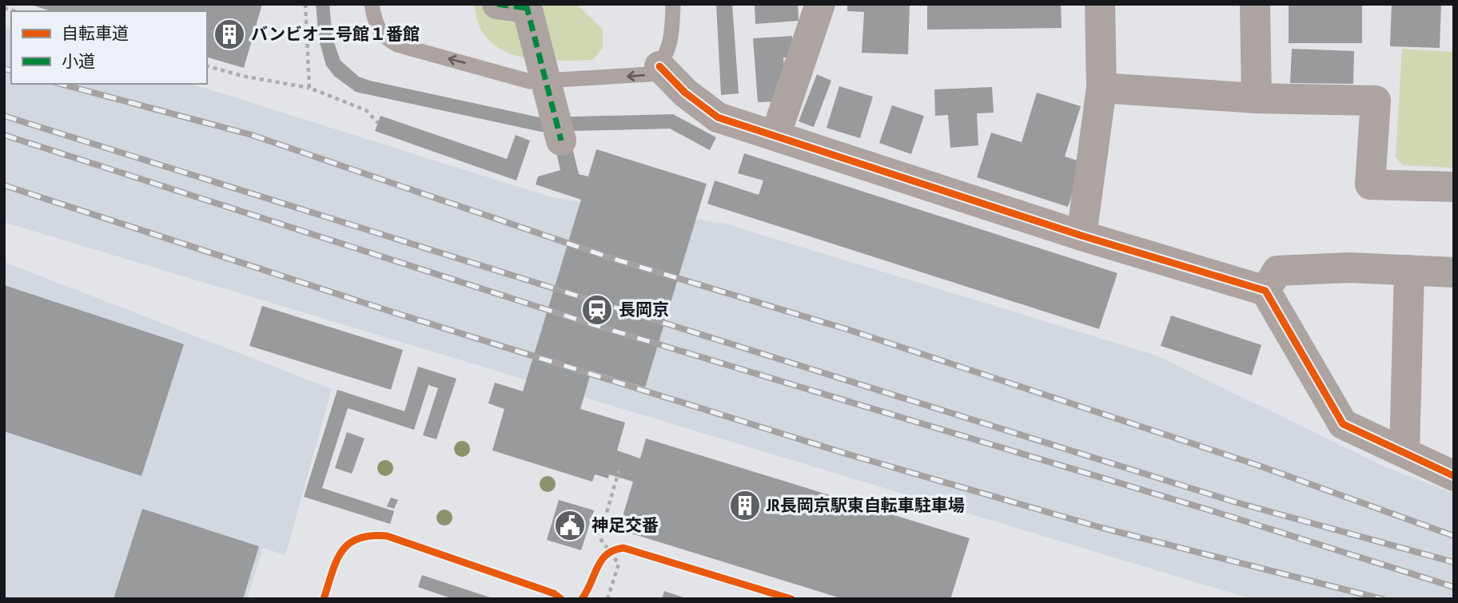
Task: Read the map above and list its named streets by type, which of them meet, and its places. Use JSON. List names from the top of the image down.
{
  "places": {
    "building": ["バンビオ二号館１番館", "JR長岡京駅東自転車駐車場"],
    "station": ["長岡京"],
    "public building": ["神足交番"]
  },
  "legend": ["自転車道", "小道"]
}
